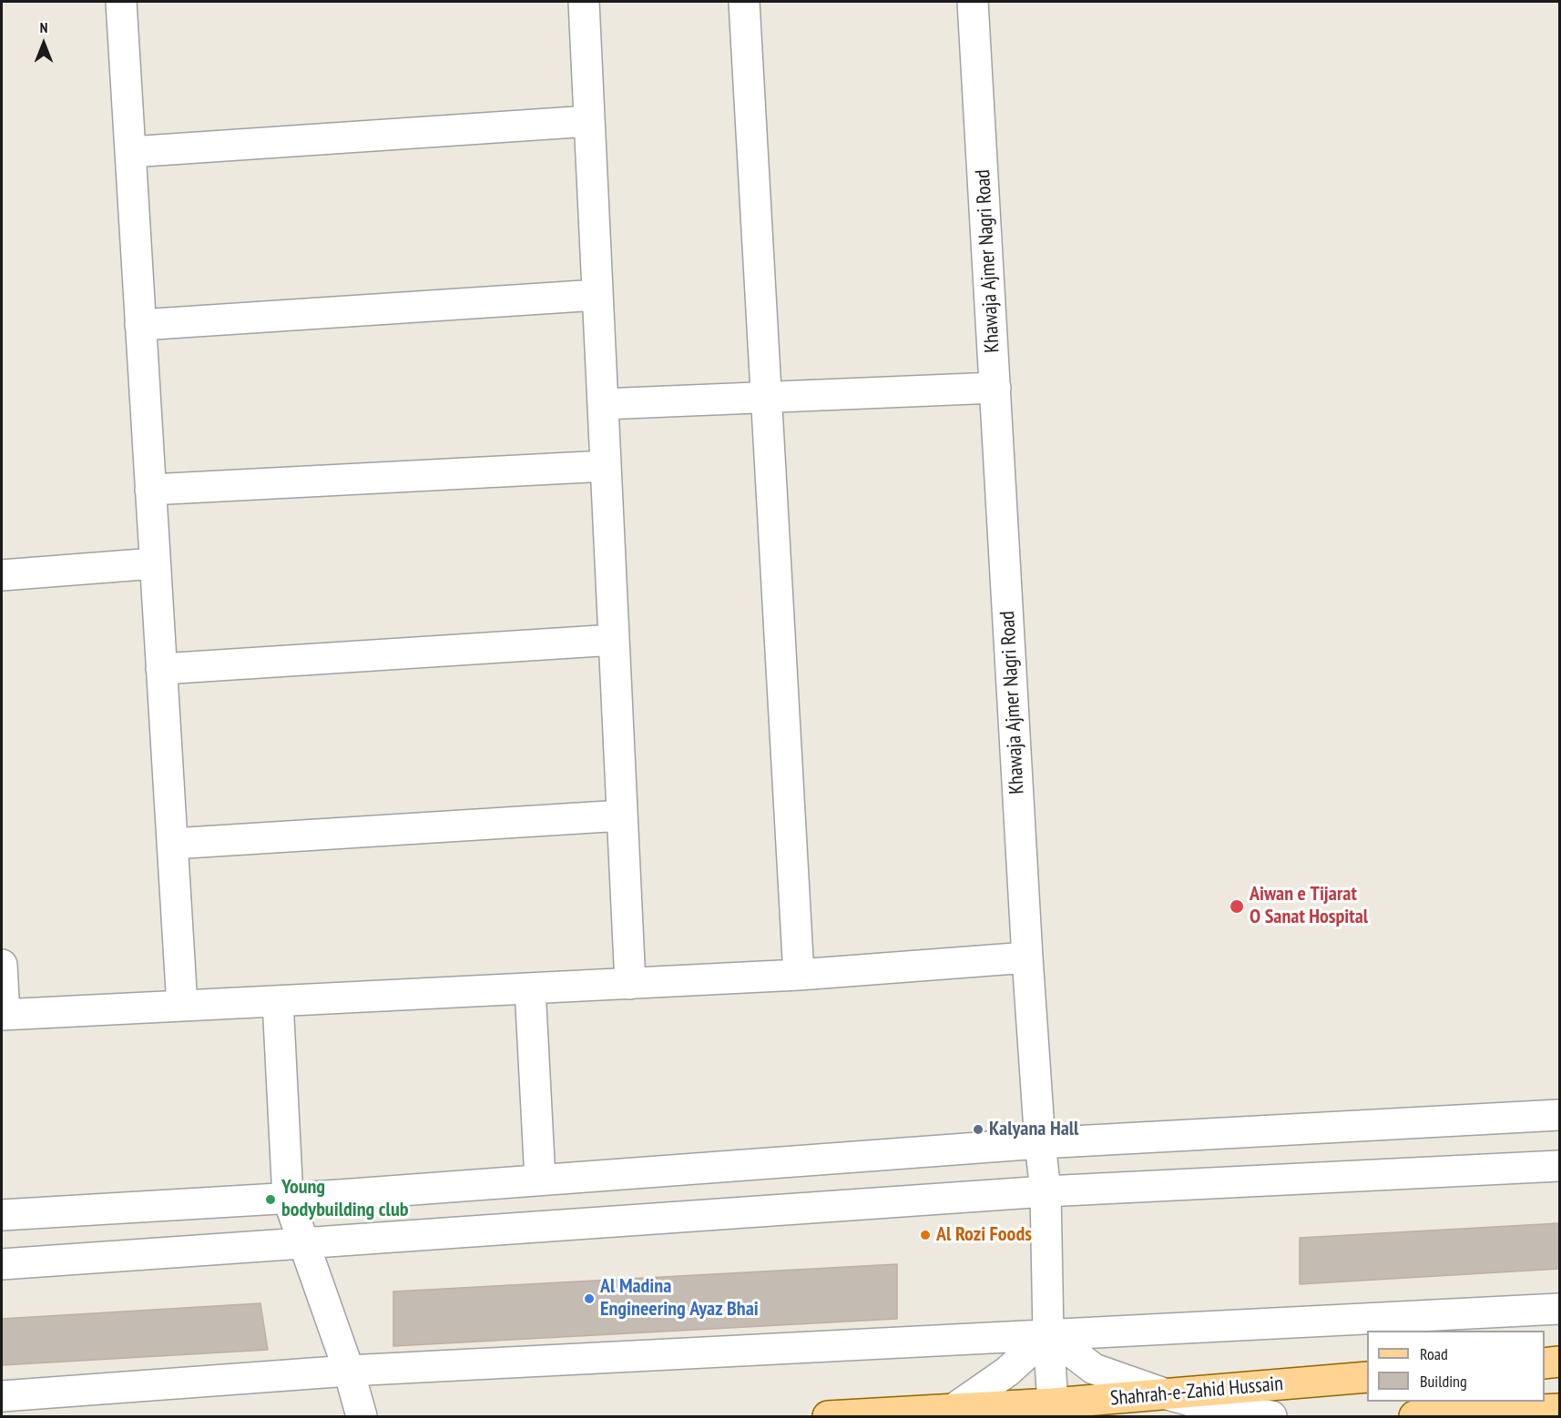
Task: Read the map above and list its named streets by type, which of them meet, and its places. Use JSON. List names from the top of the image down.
{
  "streets": {
    "main road": ["Shahrah-e-Zahid Hussain"],
    "street": ["Khawaja Ajmer Nagri Road"]
  },
  "crossings": [
    ["Khawaja Ajmer Nagri Road", "Shahrah-e-Zahid Hussain"]
  ],
  "places": [
    "Aiwan e Tijarat O Sanat Hospital",
    "Kalyana Hall",
    "Young bodybuilding club",
    "Al Rozi Foods",
    "Al Madina Engineering Ayaz Bhai"
  ],
  "legend": ["Road", "Building"],
  "north": "top"
}
